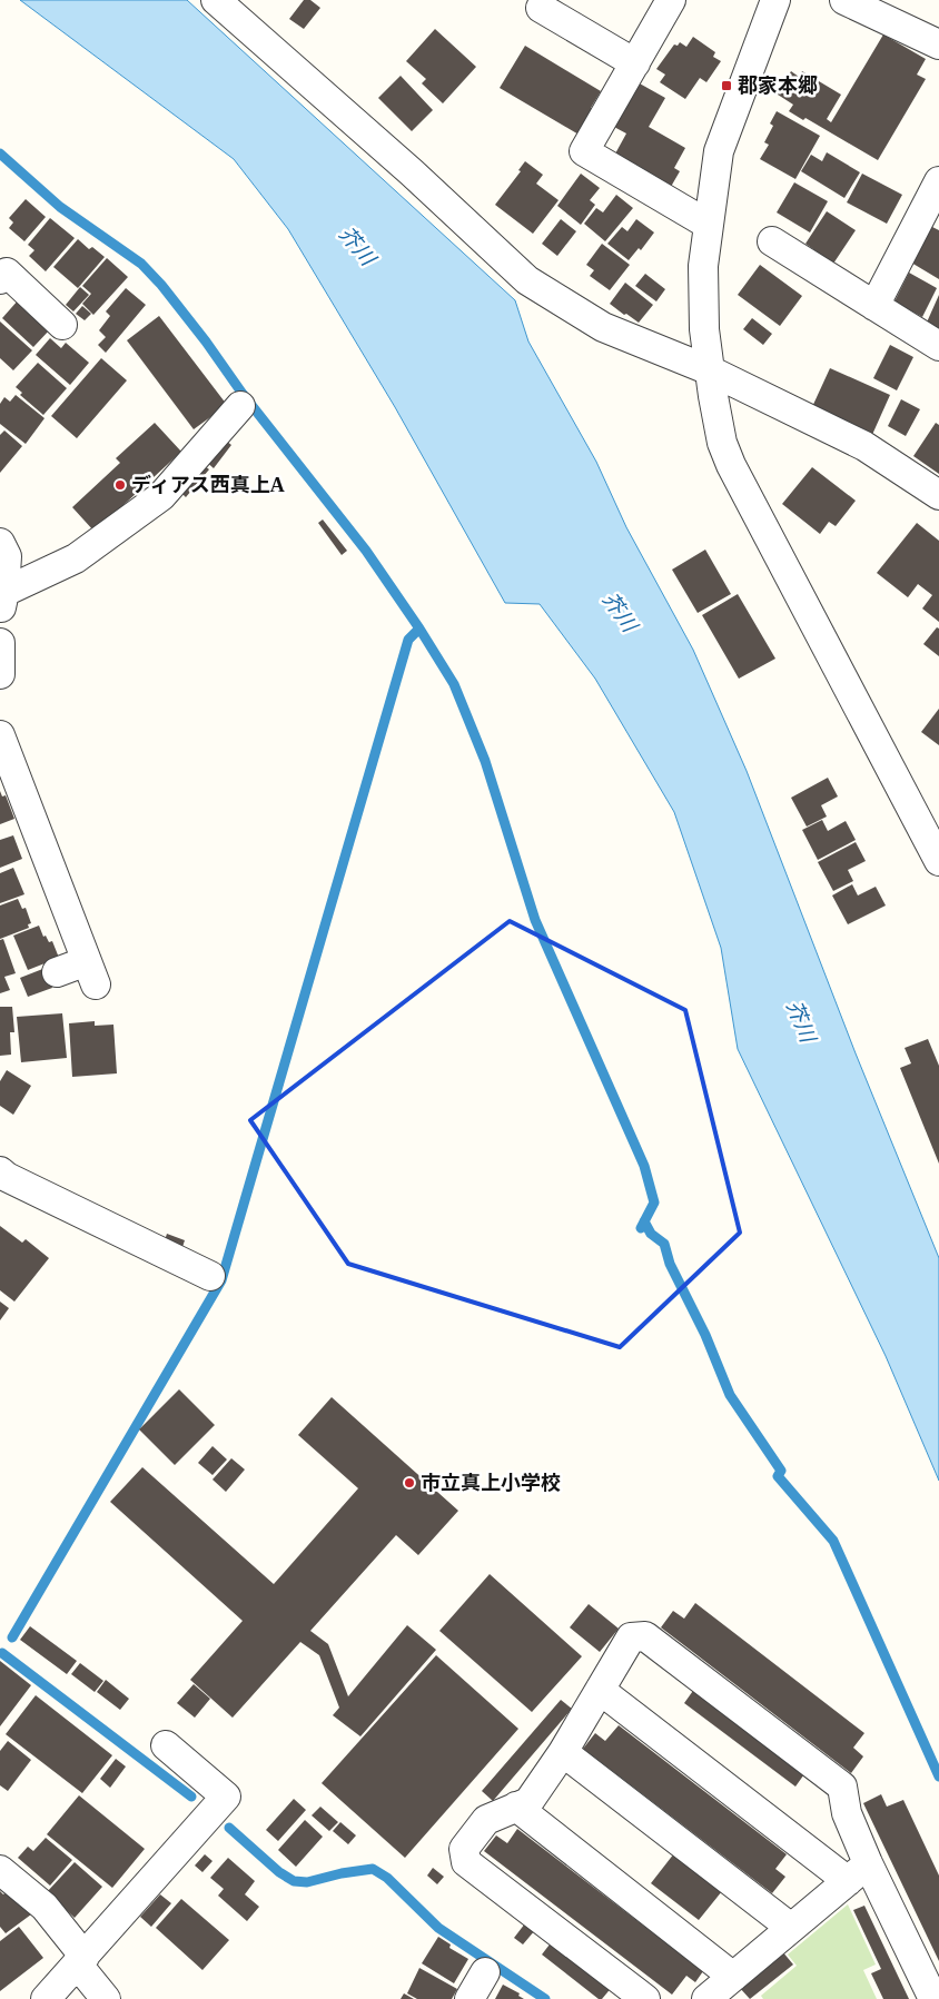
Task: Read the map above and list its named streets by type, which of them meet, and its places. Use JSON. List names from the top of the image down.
{
  "water": ["芥川"],
  "places": {
    "transit": ["郡家本郷"],
    "other": ["ディアス西真上A", "市立真上小学校"]
  }
}
